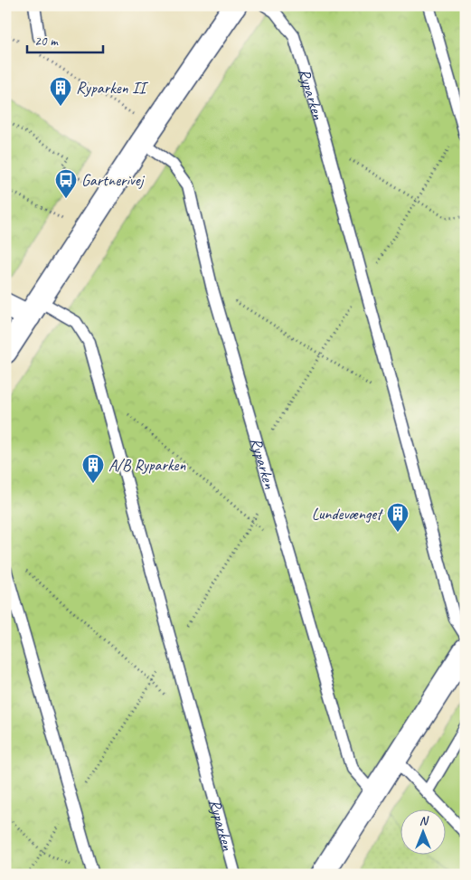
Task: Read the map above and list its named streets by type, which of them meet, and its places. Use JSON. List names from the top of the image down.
{
  "streets": {
    "street": ["Ryparken"]
  },
  "places": {
    "building": ["Ryparken II", "A/B Ryparken", "Lundevænget"],
    "bus stop": ["Gartnerivej"]
  },
  "scale_bar": "20 m",
  "north": "top"
}
